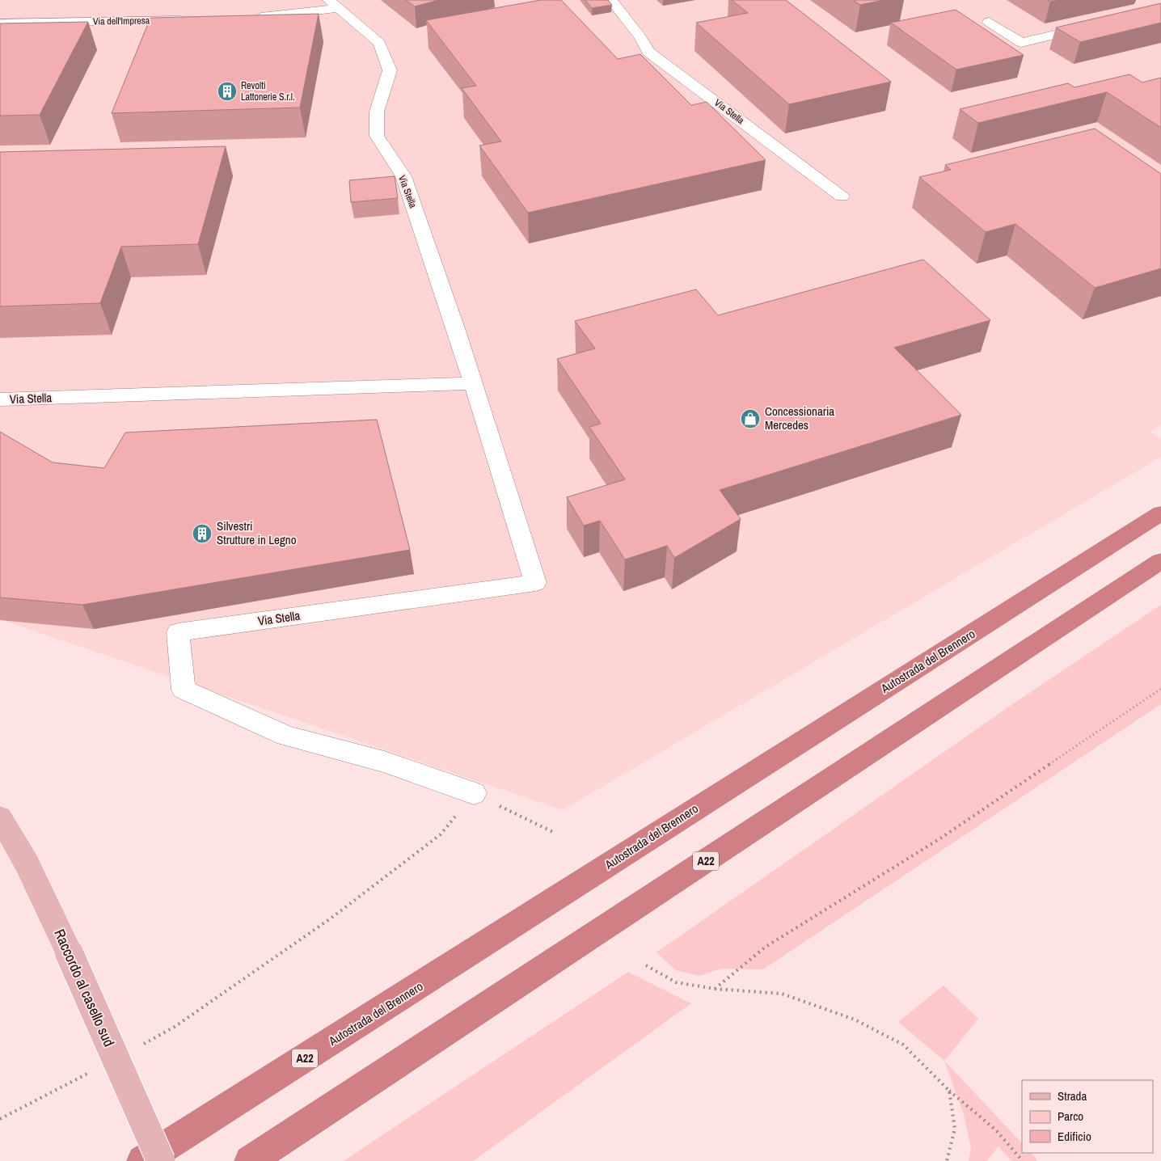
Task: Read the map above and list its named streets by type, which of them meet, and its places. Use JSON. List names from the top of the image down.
{
  "streets": {
    "highway": ["Autostrada del Brennero", "A22"],
    "main road": ["Raccordo al casello sud"],
    "street": ["Via dell'Impresa", "Via Stella"]
  },
  "places": {
    "building": ["Revolti Lattonerie S.r.l.", "Silvestri Strutture in Legno"],
    "shop": ["Concessionaria Mercedes"]
  },
  "legend": ["Strada", "Parco", "Edificio"]
}
